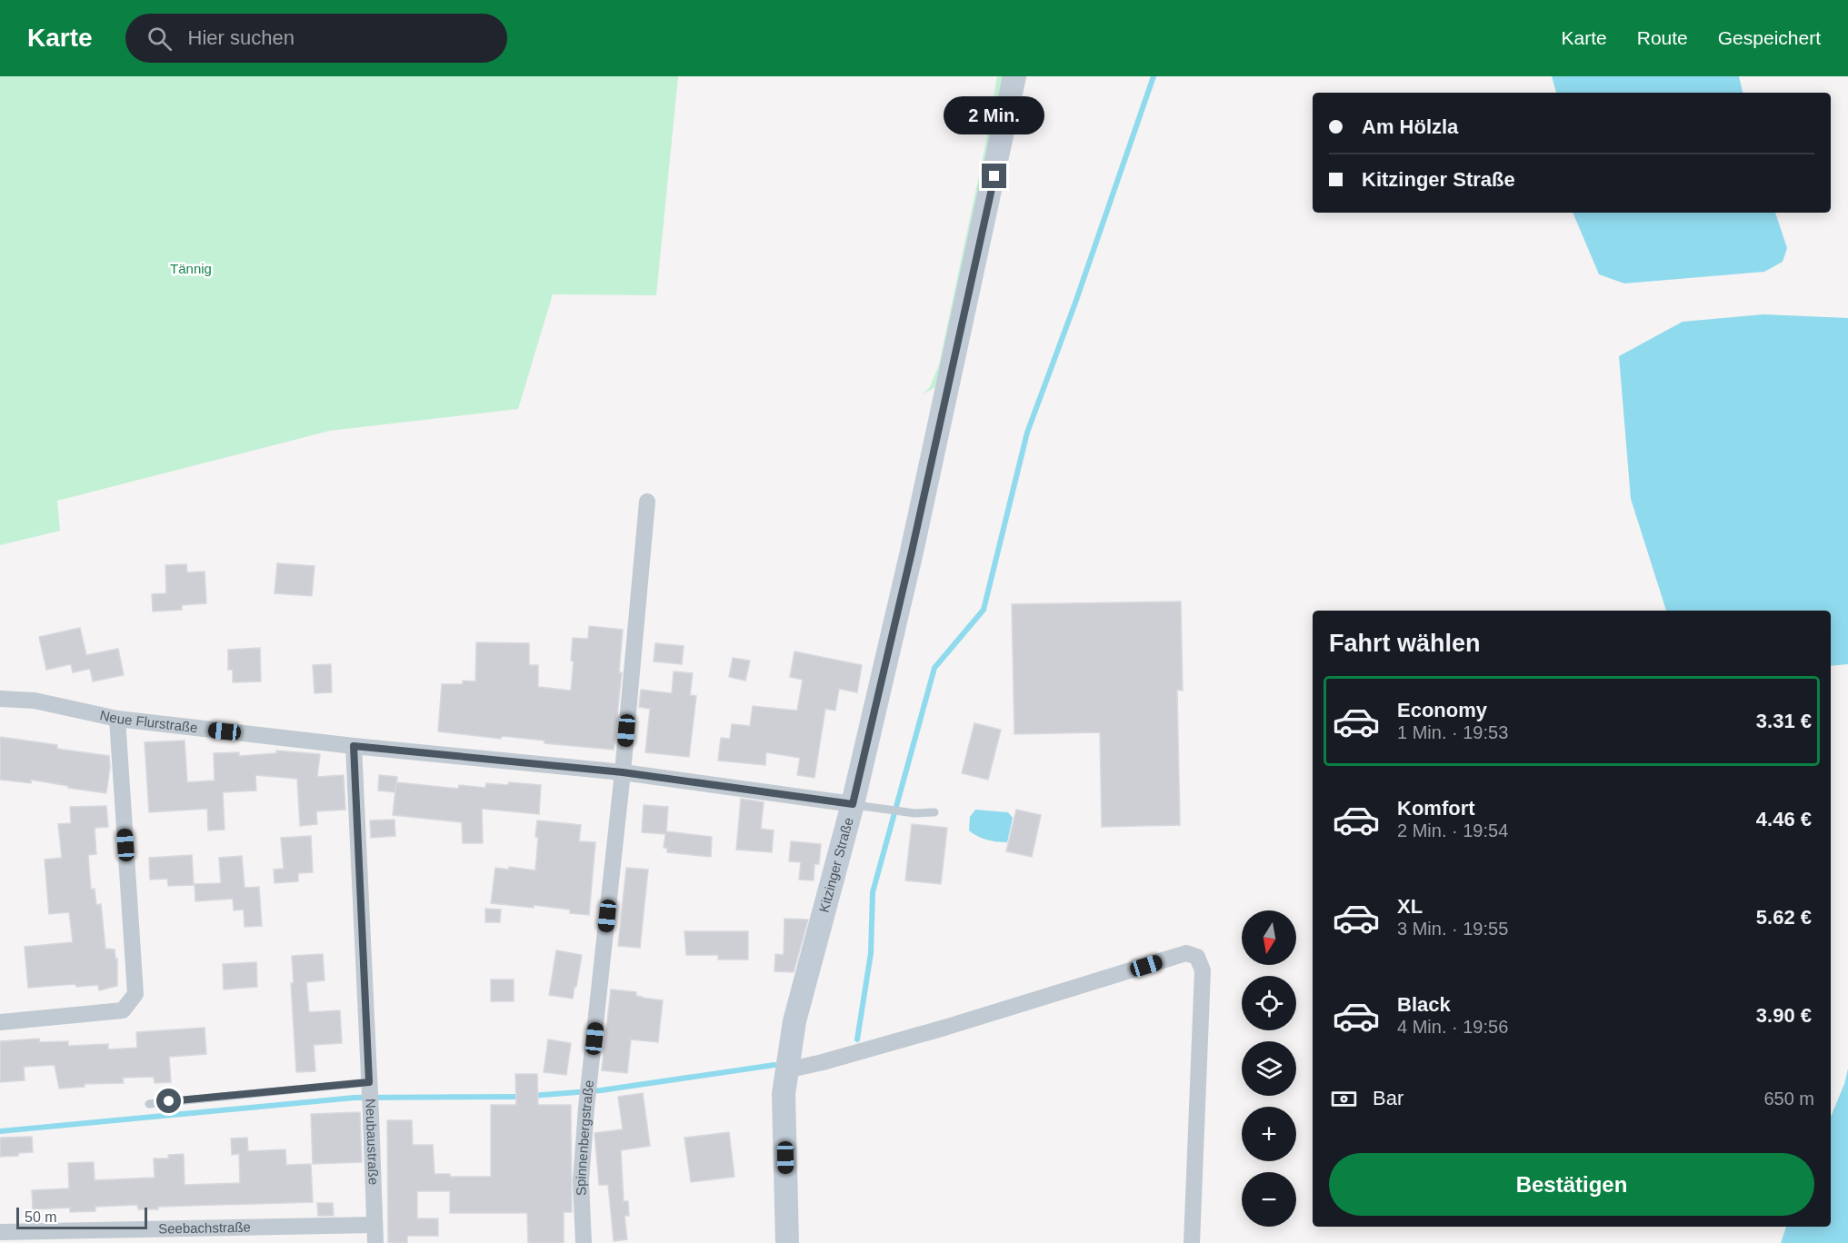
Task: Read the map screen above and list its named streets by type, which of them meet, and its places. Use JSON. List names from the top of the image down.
{
  "streets": {
    "street": [
      "Neue Flurstraße",
      "Kitzinger Straße",
      "Spinnenbergstraße",
      "Neubaustraße",
      "Seebachstraße"
    ]
  },
  "crossings": [
    ["Neue Flurstraße", "Kitzinger Straße"],
    ["Neue Flurstraße", "Spinnenbergstraße"],
    ["Neue Flurstraße", "Neubaustraße"],
    ["Neubaustraße", "Seebachstraße"]
  ],
  "parks": ["Tännig"],
  "scale_bar": "50 m",
  "north": "bottom",
  "page": {
    "header": "Karte",
    "search": "Hier suchen",
    "nav": ["Karte", "Route", "Gespeichert"],
    "banner": ["Am Hölzla", "Kitzinger Straße"],
    "bubble": "2 Min.",
    "heading": "Fahrt wählen",
    "list": [
      {
        "name": "Economy",
        "note": "1 Min. · 19:53",
        "value": "3.31 €"
      },
      {
        "name": "Komfort",
        "note": "2 Min. · 19:54",
        "value": "4.46 €"
      },
      {
        "name": "XL",
        "note": "3 Min. · 19:55",
        "value": "5.62 €"
      },
      {
        "name": "Black",
        "note": "4 Min. · 19:56",
        "value": "3.90 €"
      }
    ],
    "map_buttons": ["+", "−"],
    "pay": ["Bar", "650 m"],
    "buttons": "Bestätigen",
    "scale": "50 m"
  }
}
